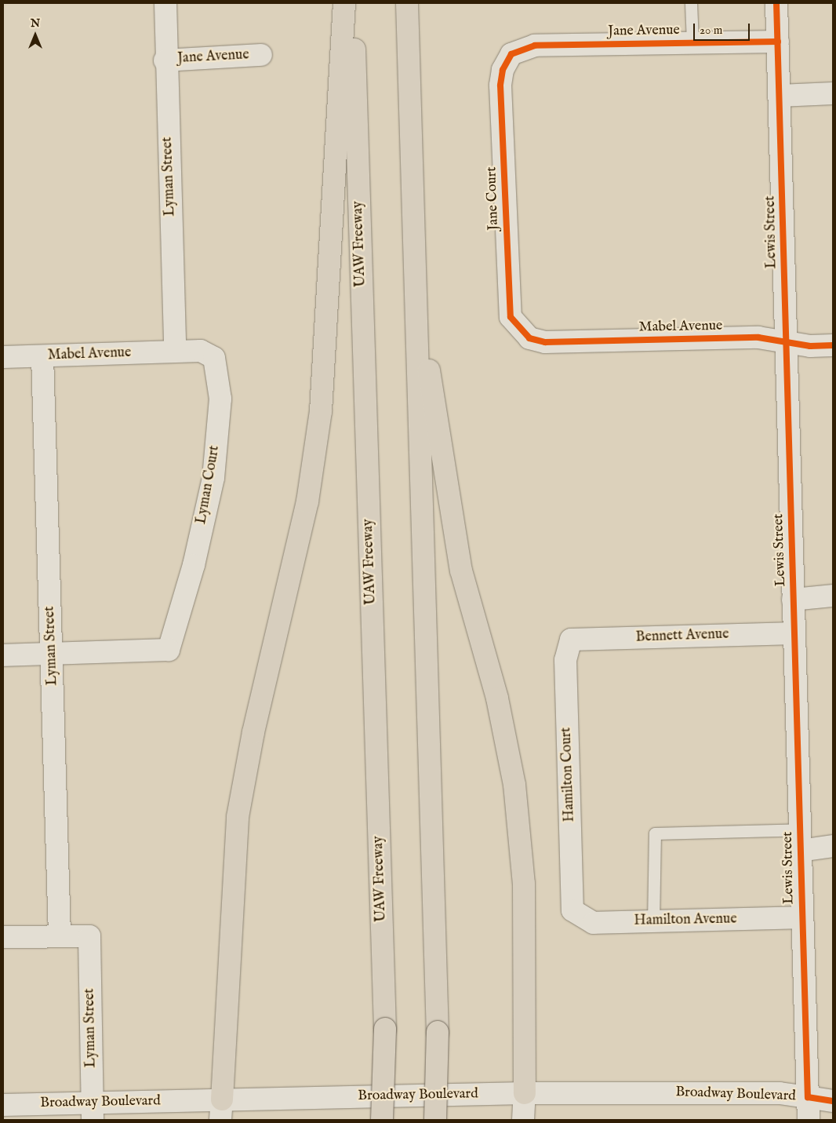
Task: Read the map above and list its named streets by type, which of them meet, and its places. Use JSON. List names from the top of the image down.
{
  "streets": {
    "highway": ["UAW Freeway"],
    "street": [
      "Jane Avenue",
      "Lyman Street",
      "Jane Court",
      "Lewis Street",
      "Mabel Avenue",
      "Lyman Court",
      "Bennett Avenue",
      "Hamilton Court",
      "Hamilton Avenue",
      "Broadway Boulevard"
    ]
  },
  "crossings": [
    ["Jane Avenue", "Lyman Street"],
    ["Jane Avenue", "Jane Court"],
    ["Jane Avenue", "Lewis Street"],
    ["Lyman Street", "Mabel Avenue"],
    ["Lyman Street", "Lyman Court"],
    ["Lyman Street", "Broadway Boulevard"],
    ["Jane Court", "Mabel Avenue"],
    ["Lewis Street", "Mabel Avenue"],
    ["Lewis Street", "Bennett Avenue"],
    ["Lewis Street", "Hamilton Avenue"],
    ["Lewis Street", "Broadway Boulevard"],
    ["Mabel Avenue", "Lyman Court"],
    ["Bennett Avenue", "Hamilton Court"],
    ["Hamilton Court", "Hamilton Avenue"]
  ],
  "scale_bar": "20 m",
  "north": "top"
}
